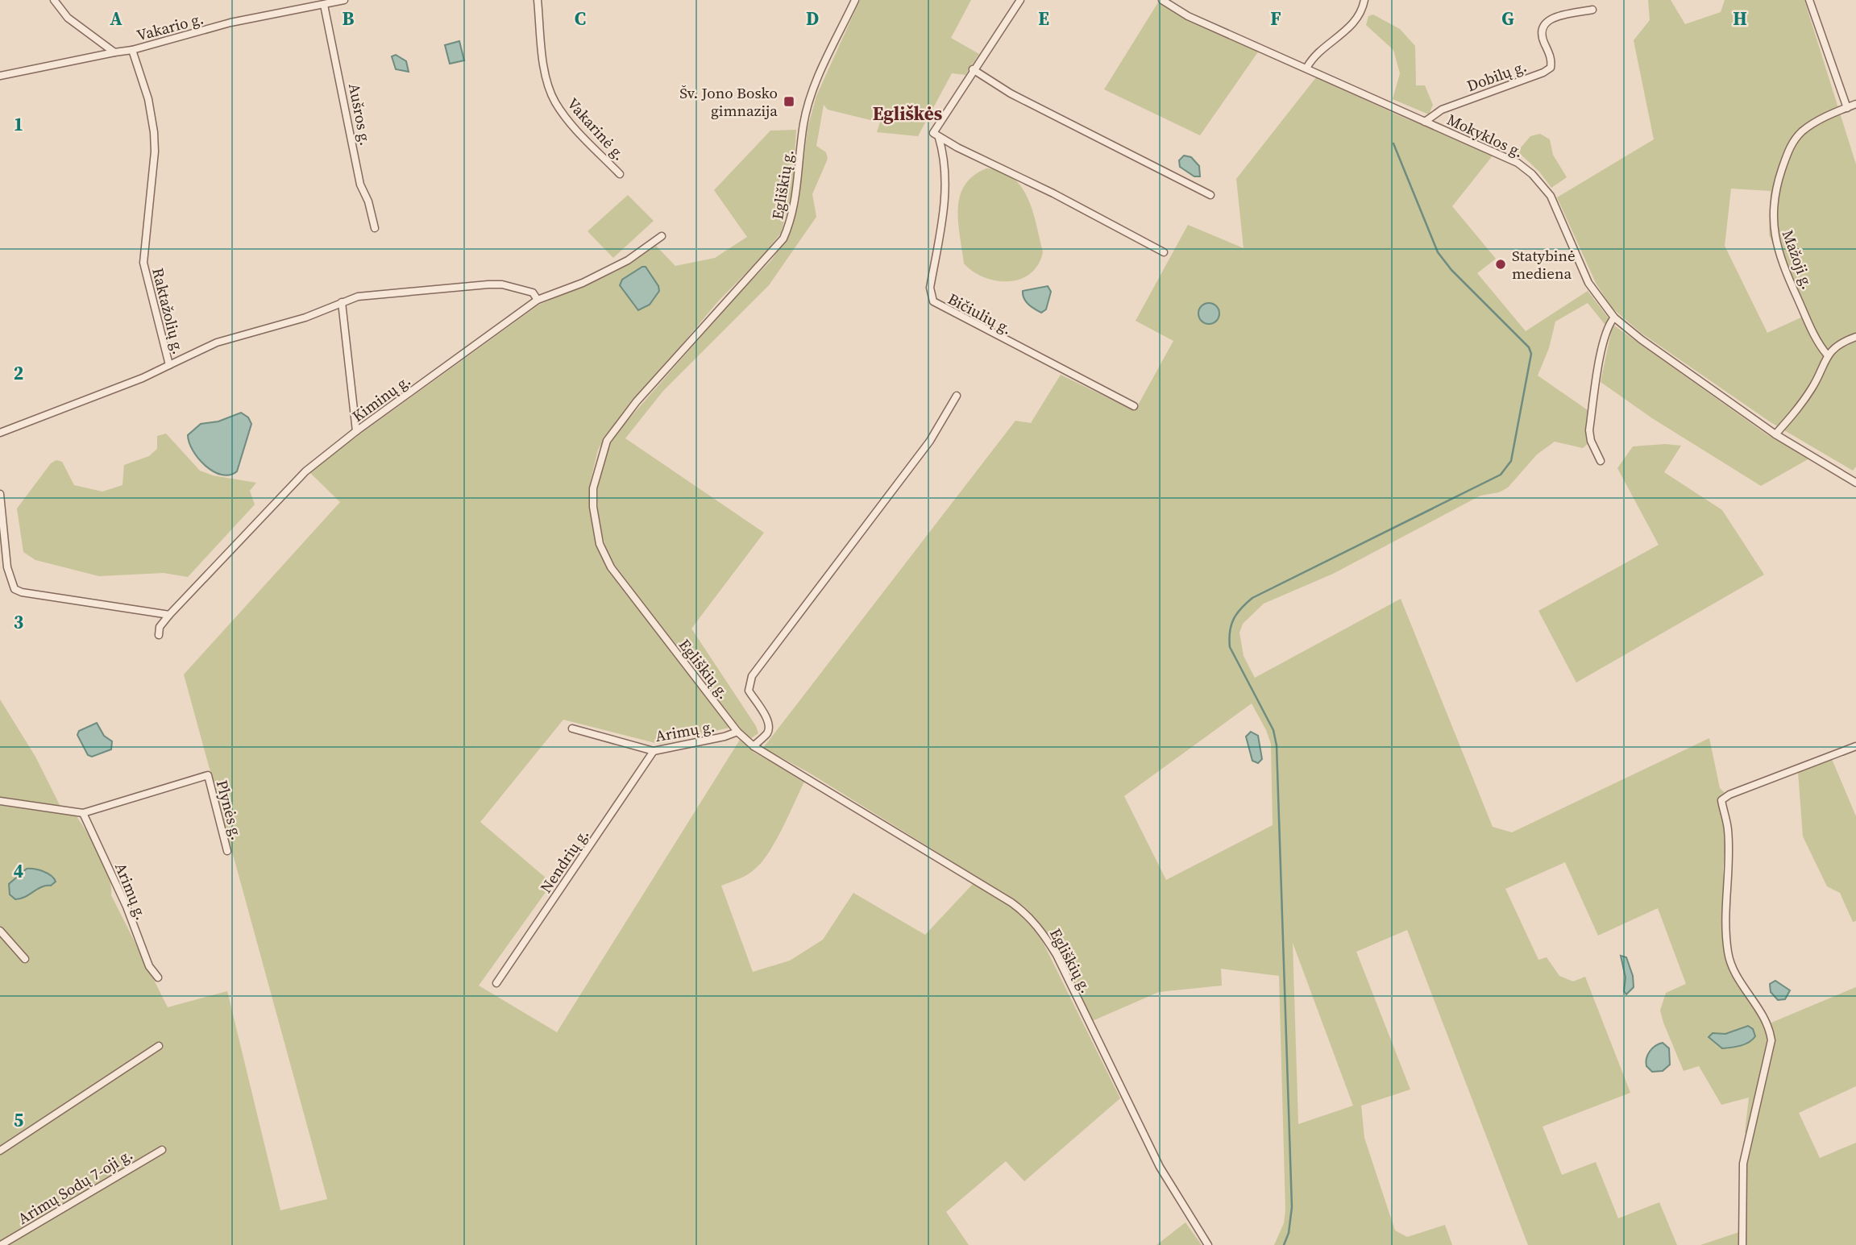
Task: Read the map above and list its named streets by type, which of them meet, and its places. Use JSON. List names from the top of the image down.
{
  "streets": {
    "street": [
      "Vakario g.",
      "Dobilų g.",
      "Aušros g.",
      "Vakarinė g.",
      "Mokyklos g.",
      "Egliškių g.",
      "Mažoji g.",
      "Raktažolių g.",
      "Bičiulių g.",
      "Kiminų g.",
      "Arimų g.",
      "Plynės g.",
      "Nendrių g.",
      "Arimų Sodų 7-oji g."
    ]
  },
  "crossings": [
    ["Vakario g.", "Aušros g."],
    ["Vakario g.", "Raktažolių g."],
    ["Dobilų g.", "Mokyklos g."],
    ["Egliškių g.", "Arimų g."],
    ["Arimų g.", "Plynės g."],
    ["Arimų g.", "Nendrių g."]
  ],
  "districts": ["Egliškės"],
  "places": {
    "transit": ["Šv. Jono Bosko gimnazija"],
    "other": ["Statybinė mediena"]
  },
  "grid": {
    "columns": [
      "A",
      "B",
      "C",
      "D",
      "E",
      "F",
      "G",
      "H"
    ],
    "rows": [
      "1",
      "2",
      "3",
      "4",
      "5"
    ]
  }
}
